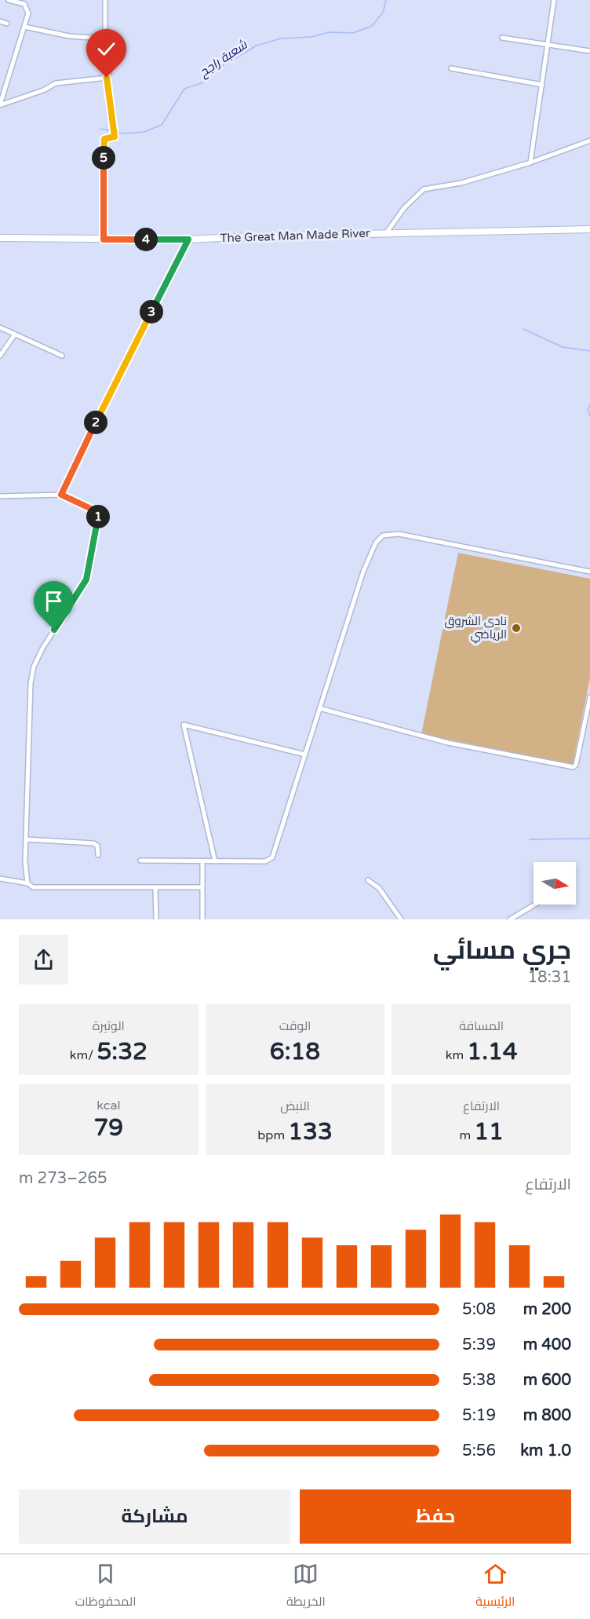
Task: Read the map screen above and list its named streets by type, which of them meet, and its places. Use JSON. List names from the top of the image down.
{
  "streets": {
    "main road": ["The Great Man Made River"]
  },
  "water": ["شعبة راجح"],
  "places": ["نادي الشروق الرياضي"],
  "north": "right",
  "page": {
    "pins": [
      "5",
      "4",
      "3",
      "2",
      "1"
    ],
    "heading": ["جري مسائي", "18:31"],
    "stats": [
      ["المسافة", "1.14 km"],
      ["الوقت", "6:18"],
      ["الوتيرة", "5:32 /km"],
      ["الارتفاع", "11 m"],
      ["النبض", "133 bpm"],
      ["kcal", "79"]
    ],
    "chart": ["الارتفاع", "265–273 m"],
    "list": [
      {
        "name": "200 m",
        "note": "5:08"
      },
      {
        "name": "400 m",
        "note": "5:39"
      },
      {
        "name": "600 m",
        "note": "5:38"
      },
      {
        "name": "800 m",
        "note": "5:19"
      },
      {
        "name": "1.0 km",
        "note": "5:56"
      }
    ],
    "buttons": ["حفظ", "مشاركة"],
    "tabs": ["الرئيسية", "الخريطة", "المحفوظات"]
  }
}
